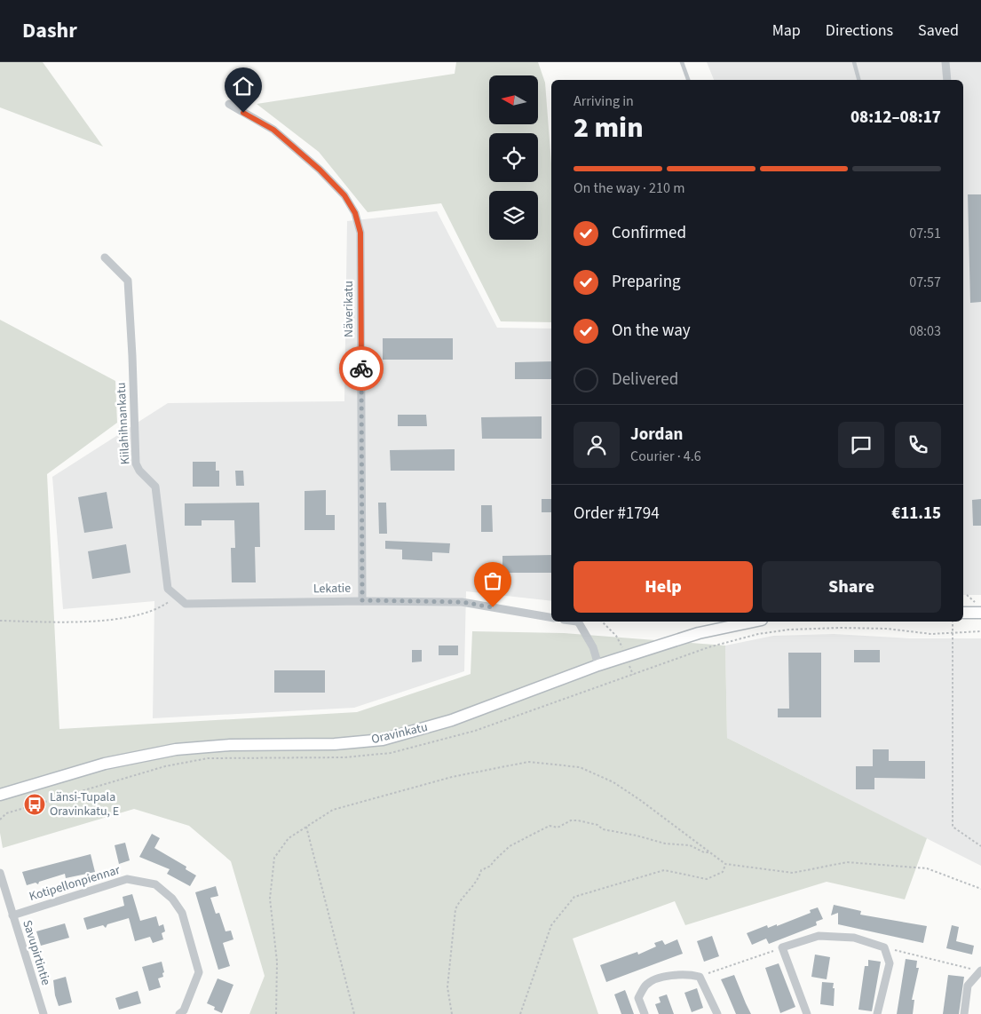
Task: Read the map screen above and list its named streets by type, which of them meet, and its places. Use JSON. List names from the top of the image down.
{
  "streets": {
    "street": [
      "Näverikatu",
      "Kiilahihnankatu",
      "Lekatie",
      "Oravinkatu",
      "Kotipellonpiennar",
      "Savupirtintie"
    ]
  },
  "crossings": [
    ["Näverikatu", "Lekatie"],
    ["Kiilahihnankatu", "Lekatie"],
    ["Kotipellonpiennar", "Savupirtintie"]
  ],
  "places": {
    "bus stop": ["Länsi-Tupala Oravinkatu, E"]
  },
  "north": "left",
  "page": {
    "header": "Dashr",
    "nav": ["Map", "Directions", "Saved"],
    "heading": ["2 min", "Arriving in", "08:12–08:17"],
    "panel": [
      "Jordan",
      "Courier · 4.6",
      "Order #1794",
      "€11.15"
    ],
    "bar": "On the way · 210 m",
    "list": [
      ["Confirmed", "07:51"],
      ["Preparing", "07:57"],
      ["On the way", "08:03"],
      "Delivered"
    ],
    "buttons": ["Help", "Share"]
  }
}
